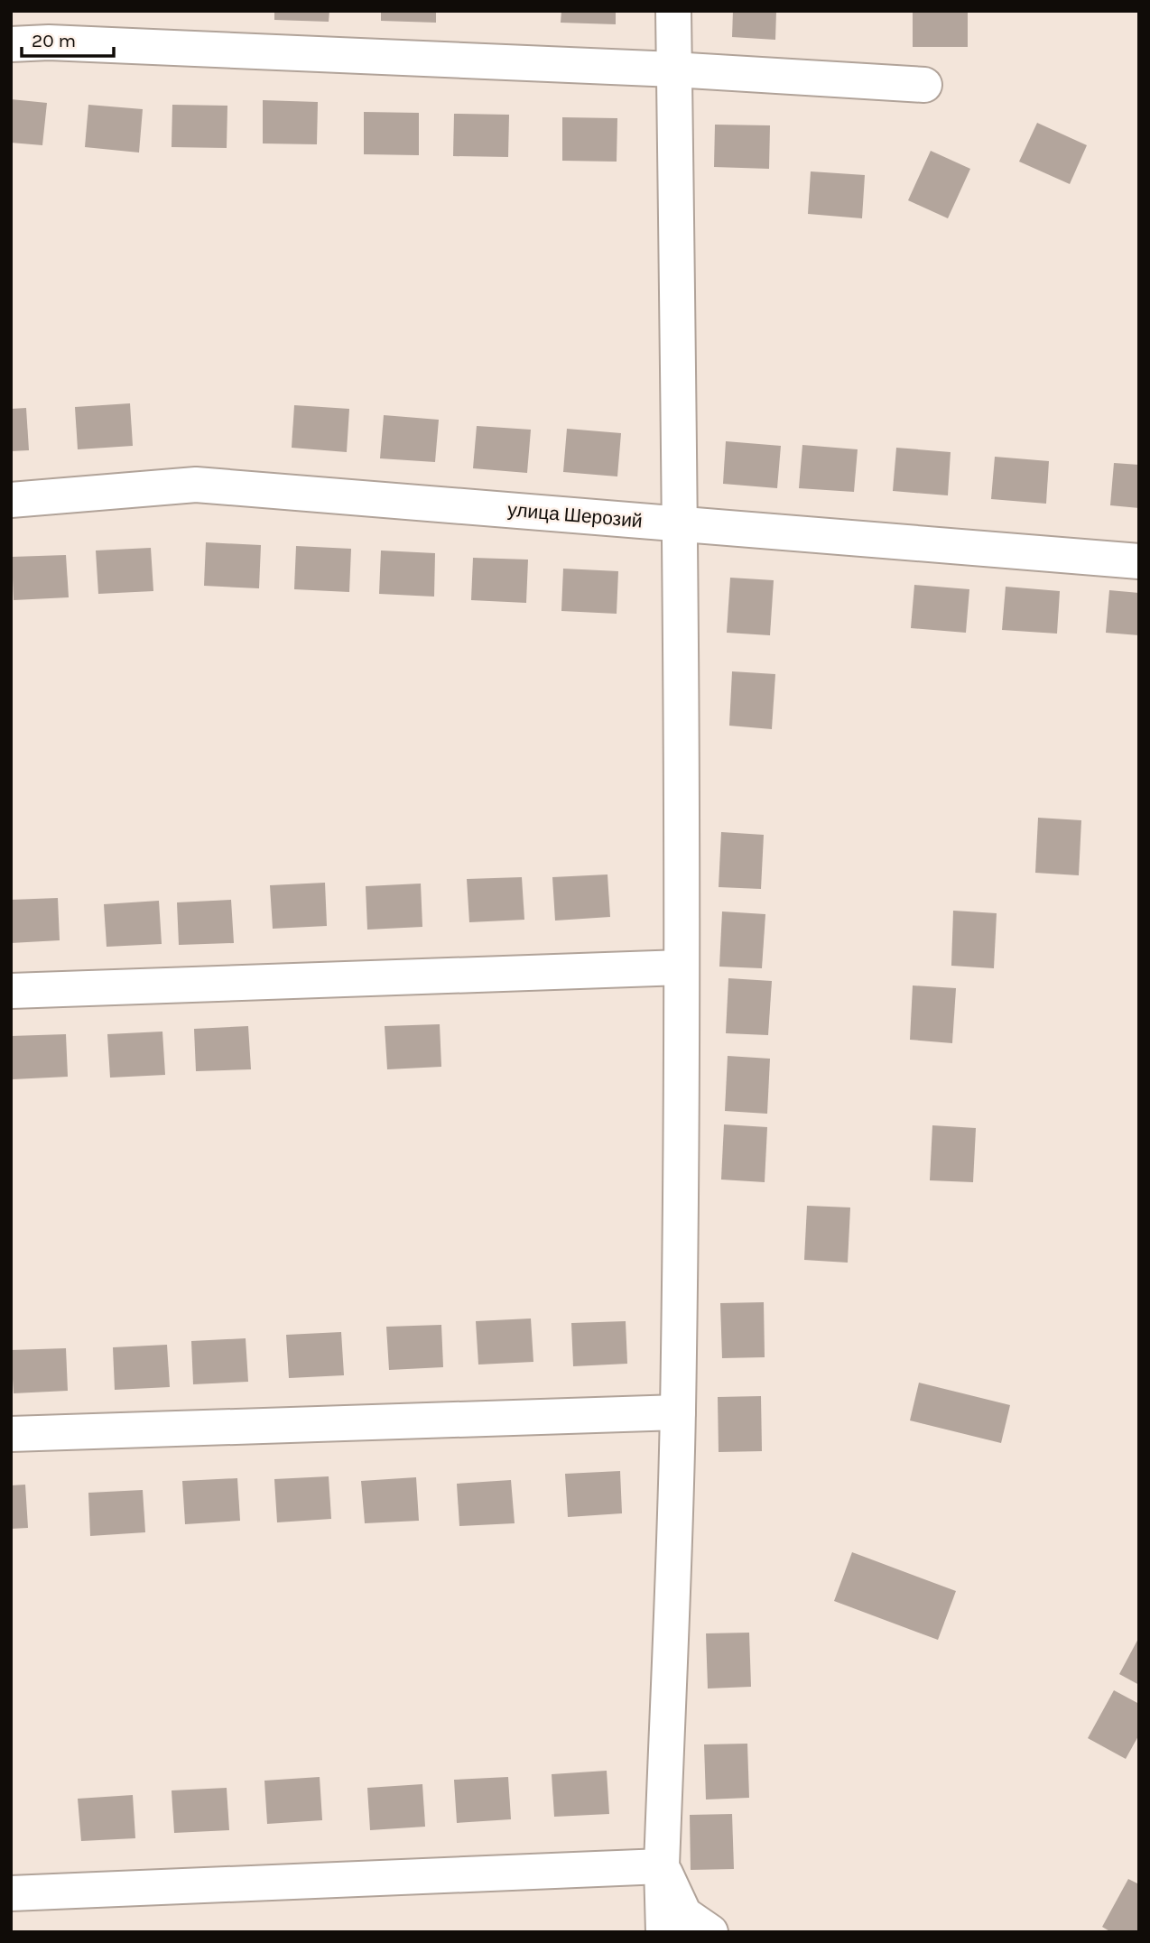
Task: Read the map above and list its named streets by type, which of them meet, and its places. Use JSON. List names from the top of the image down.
{
  "streets": {
    "street": ["улица Шерозий"]
  },
  "scale_bar": "20 m"
}
